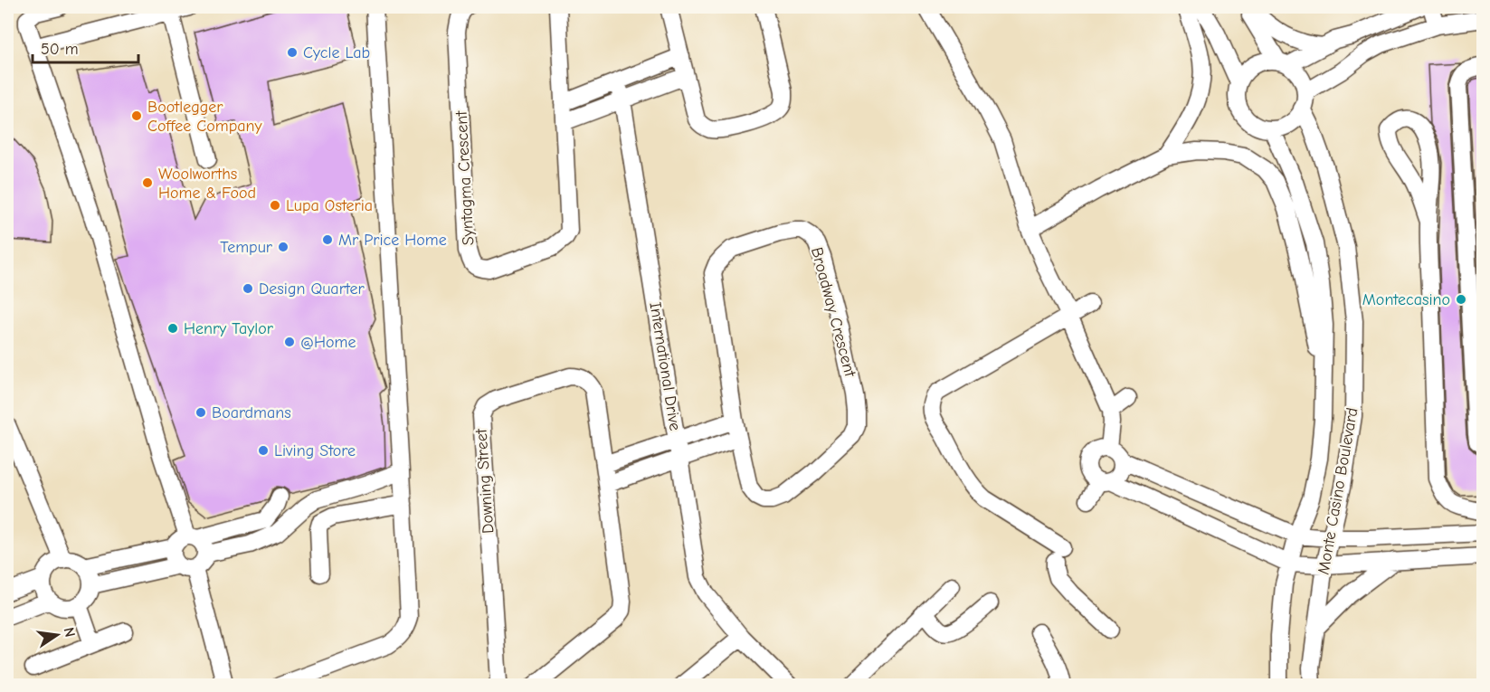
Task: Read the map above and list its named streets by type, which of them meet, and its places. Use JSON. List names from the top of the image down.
{
  "streets": {
    "street": [
      "Syntagma Crescent",
      "Broadway Crescent",
      "International Drive",
      "Downing Street",
      "Monte Casino Boulevard"
    ]
  },
  "places": [
    "Cycle Lab",
    "Bootlegger Coffee Company",
    "Woolworths Home & Food",
    "Lupa Osteria",
    "Mr Price Home",
    "Tempur",
    "Design Quarter",
    "Montecasino",
    "Henry Taylor",
    "@Home",
    "Boardmans",
    "Living Store"
  ],
  "scale_bar": "50 m",
  "north": "right"
}
